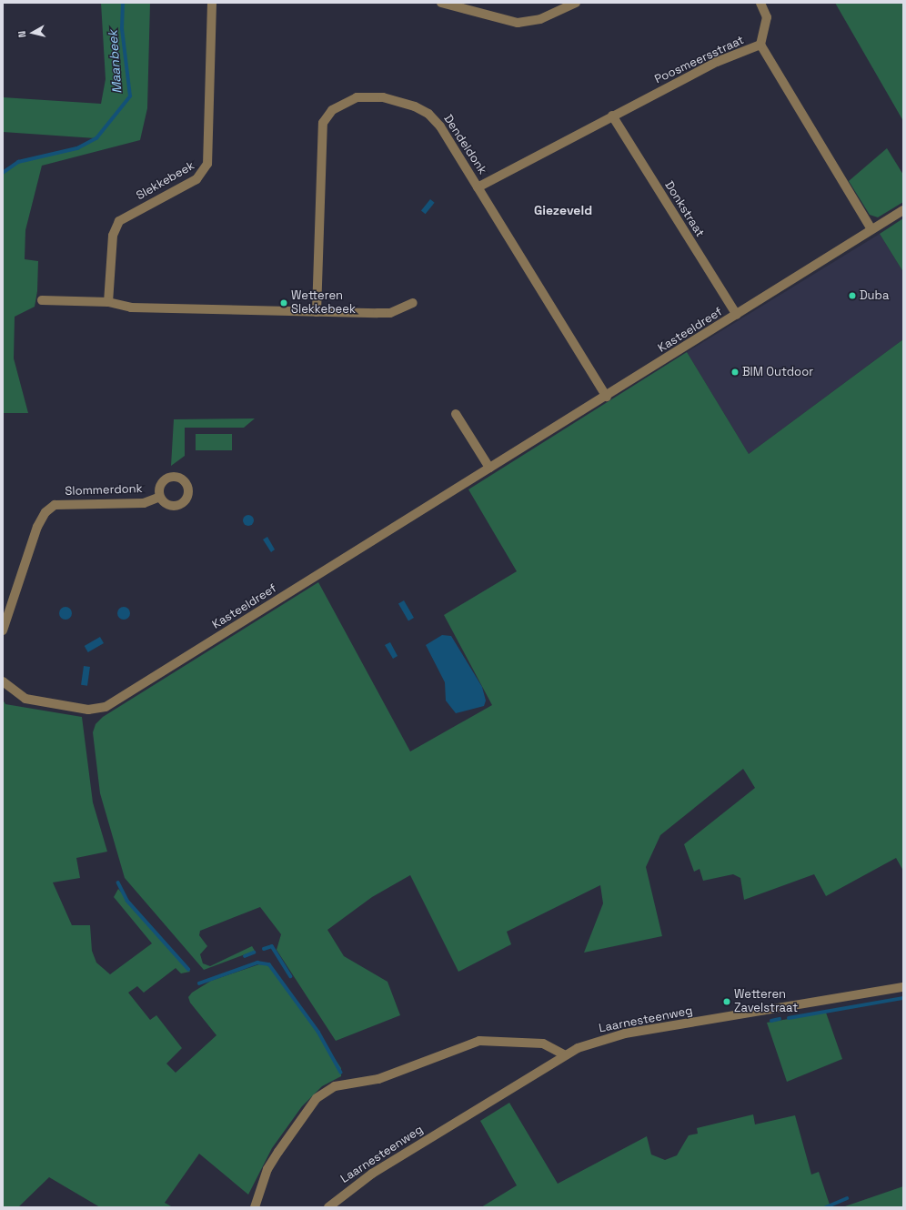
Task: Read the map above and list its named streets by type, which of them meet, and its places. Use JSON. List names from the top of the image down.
{
  "streets": {
    "street": [
      "Poosmeersstraat",
      "Dendeldonk",
      "Slekkebeek",
      "Donkstraat",
      "Kasteeldreef",
      "Slommerdonk",
      "Laarnesteenweg"
    ]
  },
  "crossings": [
    ["Poosmeersstraat", "Dendeldonk"],
    ["Poosmeersstraat", "Donkstraat"],
    ["Poosmeersstraat", "Kasteeldreef"],
    ["Dendeldonk", "Kasteeldreef"],
    ["Donkstraat", "Kasteeldreef"]
  ],
  "districts": ["Giezeveld"],
  "water": ["Maanbeek"],
  "places": [
    "Duba",
    "Wetteren Slekkebeek",
    "BIM Outdoor",
    "Wetteren Zavelstraat"
  ],
  "north": "left"
}
